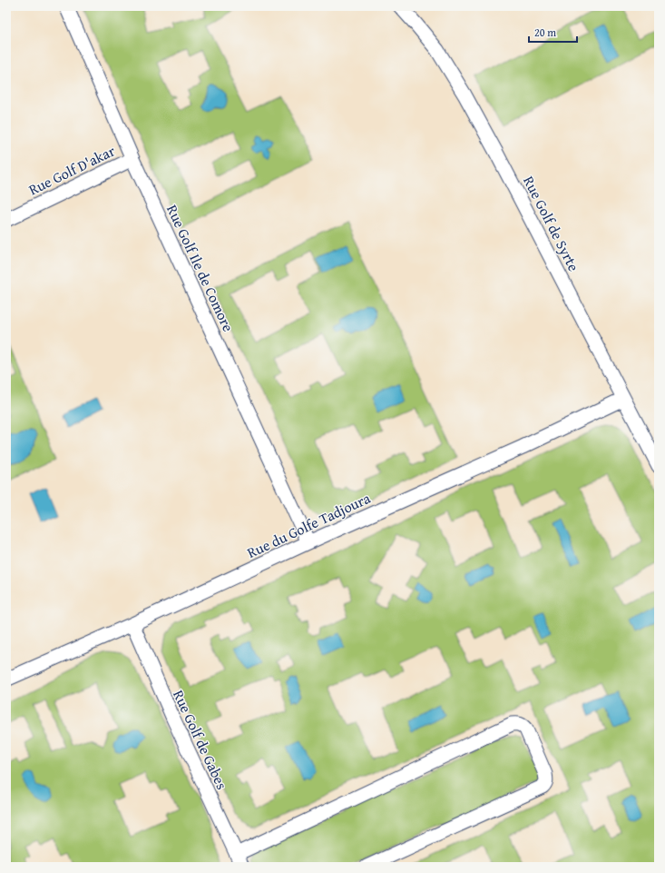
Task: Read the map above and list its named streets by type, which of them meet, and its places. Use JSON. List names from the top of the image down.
{
  "streets": {
    "street": [
      "Rue Golf D'akar",
      "Rue Golf de Syrte",
      "Rue Golf Ile de Comore",
      "Rue du Golfe Tadjoura",
      "Rue Golf de Gabes"
    ]
  },
  "crossings": [
    ["Rue Golf D'akar", "Rue Golf Ile de Comore"],
    ["Rue Golf de Syrte", "Rue du Golfe Tadjoura"],
    ["Rue Golf Ile de Comore", "Rue du Golfe Tadjoura"],
    ["Rue du Golfe Tadjoura", "Rue Golf de Gabes"]
  ],
  "scale_bar": "20 m"
}
